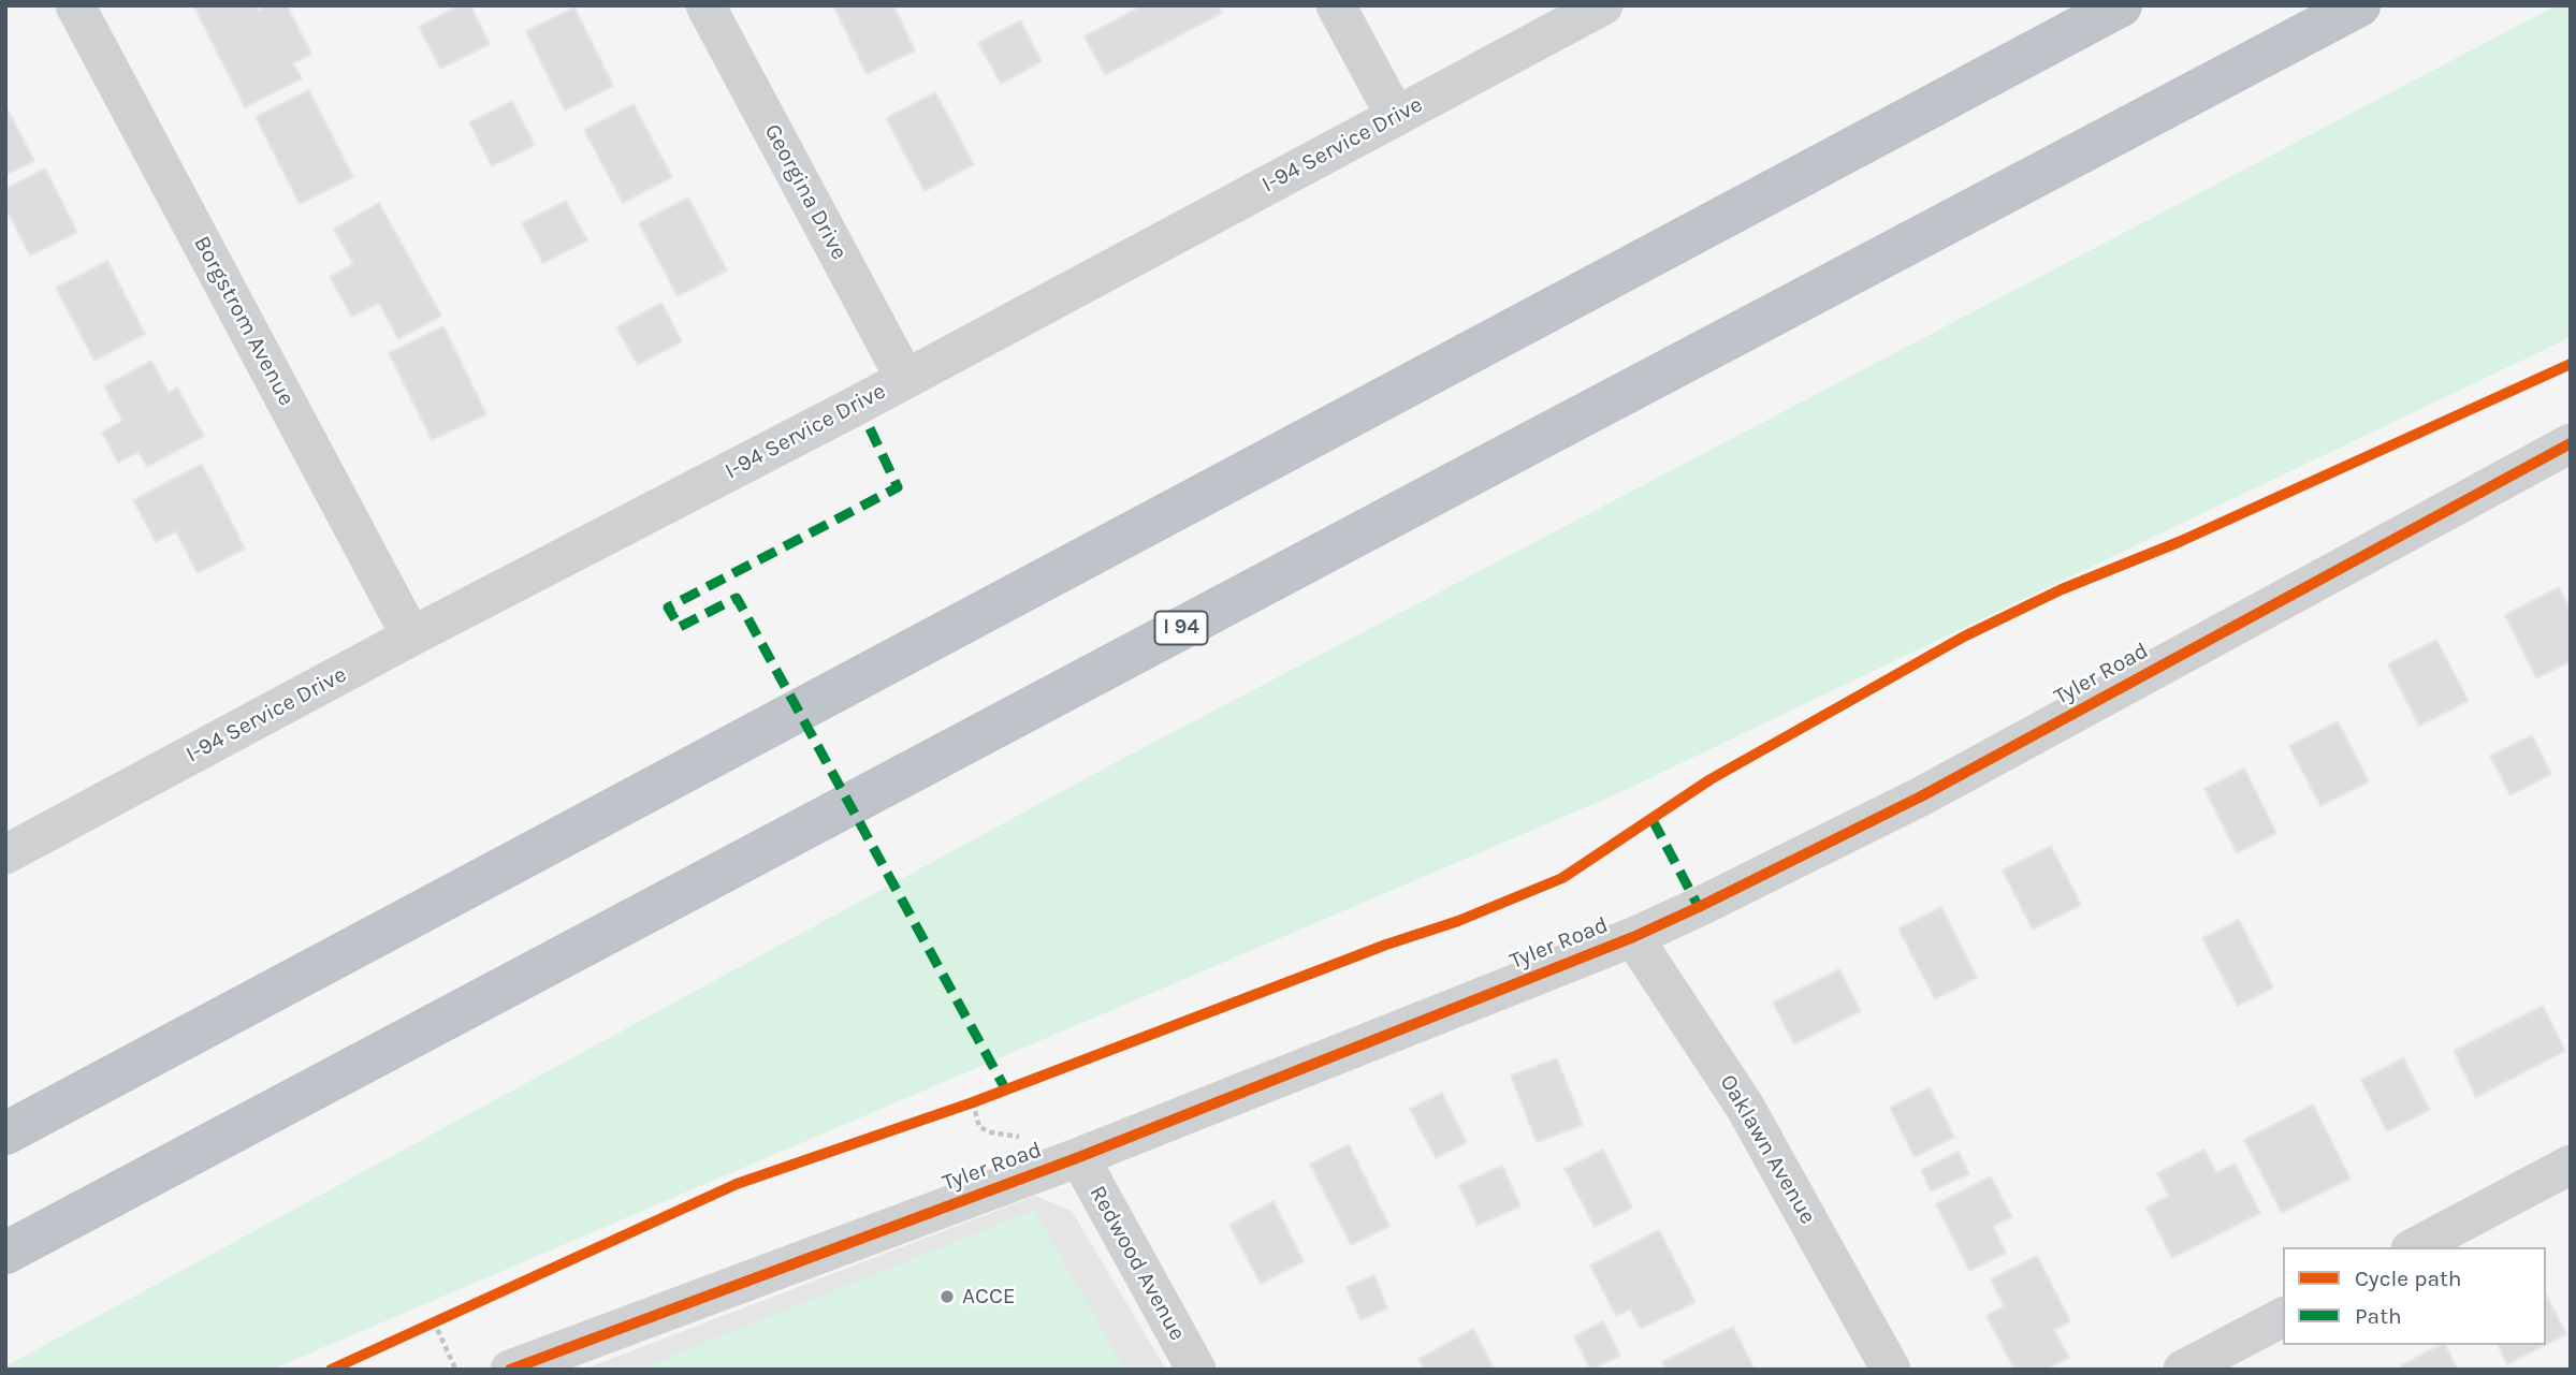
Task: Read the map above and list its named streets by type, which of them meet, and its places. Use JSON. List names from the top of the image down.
{
  "streets": {
    "highway": ["I 94"],
    "street": [
      "I-94 Service Drive",
      "Georgina Drive",
      "Borgstrom Avenue",
      "Tyler Road",
      "Oaklawn Avenue",
      "Redwood Avenue"
    ]
  },
  "crossings": [
    ["I-94 Service Drive", "Georgina Drive"],
    ["I-94 Service Drive", "Borgstrom Avenue"],
    ["Tyler Road", "Oaklawn Avenue"],
    ["Tyler Road", "Redwood Avenue"]
  ],
  "places": ["ACCE"],
  "legend": ["Cycle path", "Path"]
}
